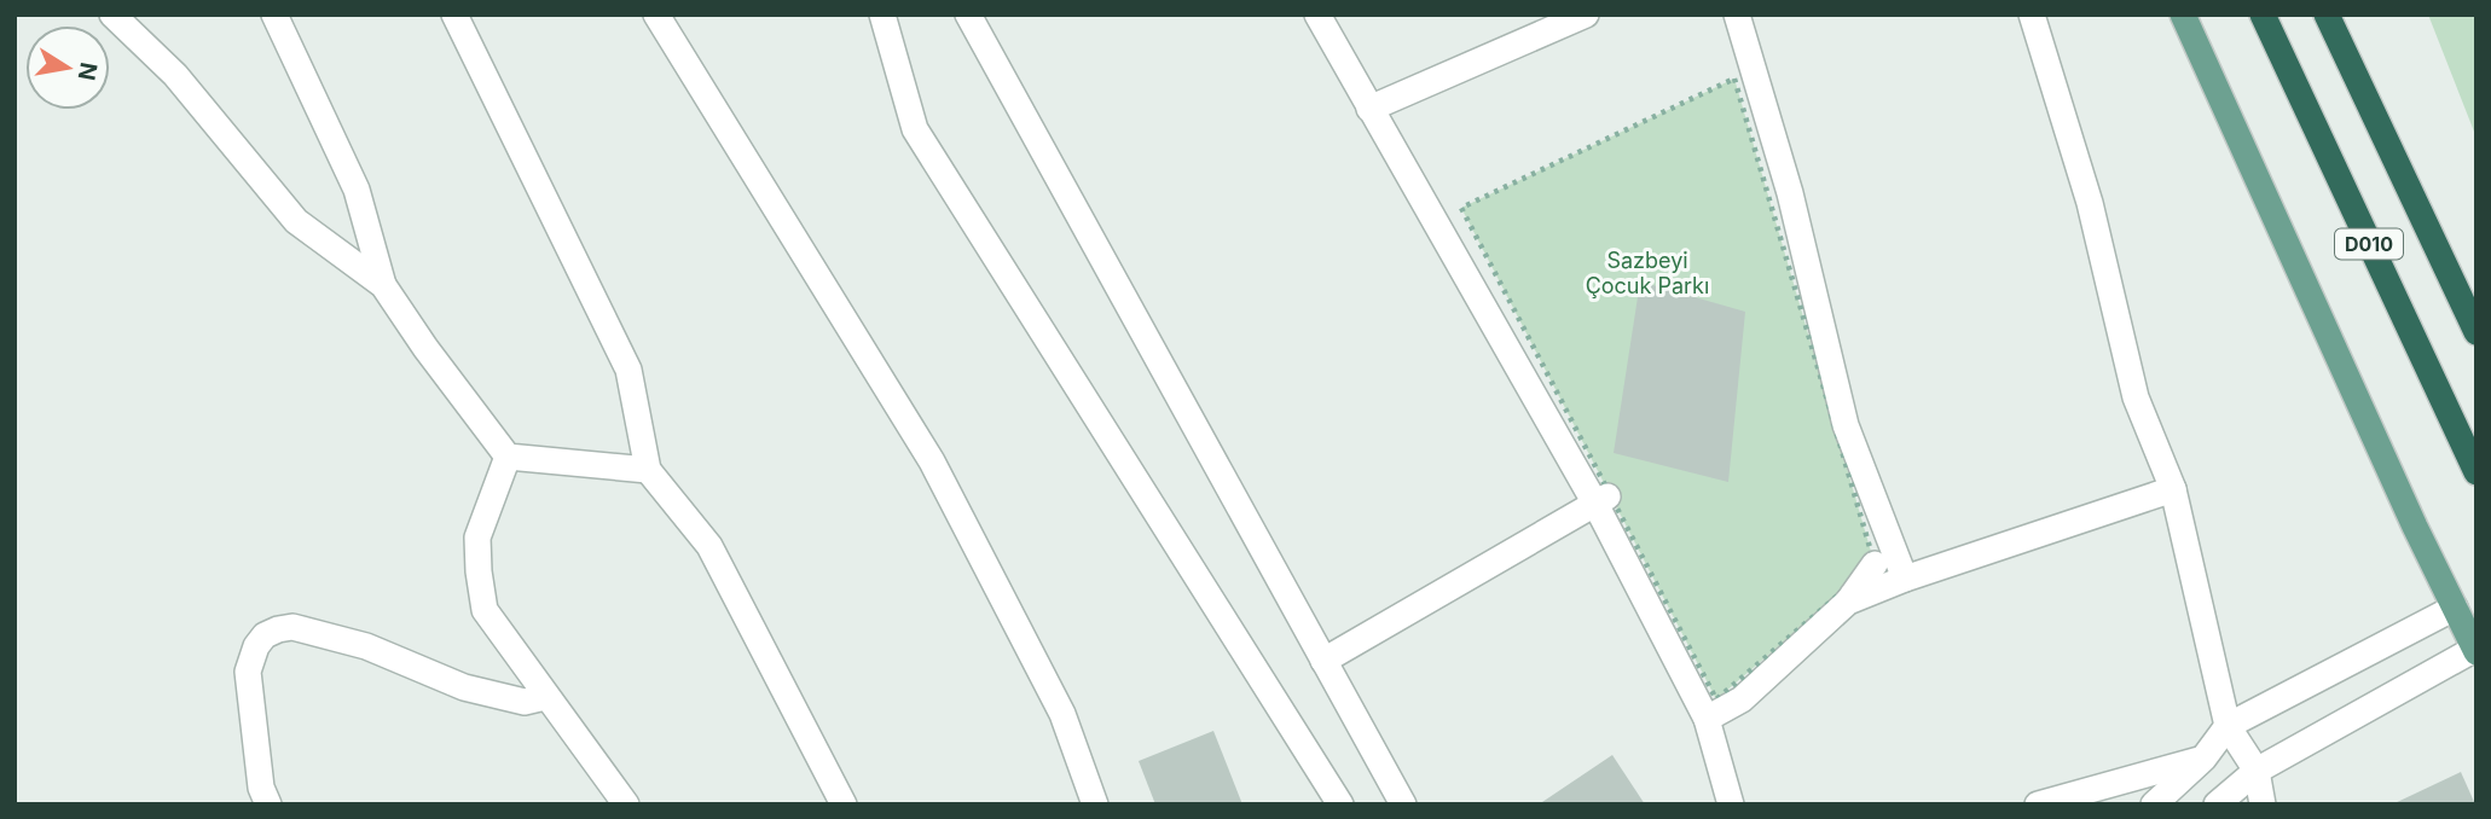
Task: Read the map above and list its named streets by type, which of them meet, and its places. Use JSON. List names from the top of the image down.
{
  "streets": {
    "highway": ["D010"]
  },
  "parks": ["Sazbeyi Çocuk Parkı"],
  "north": "right"
}
